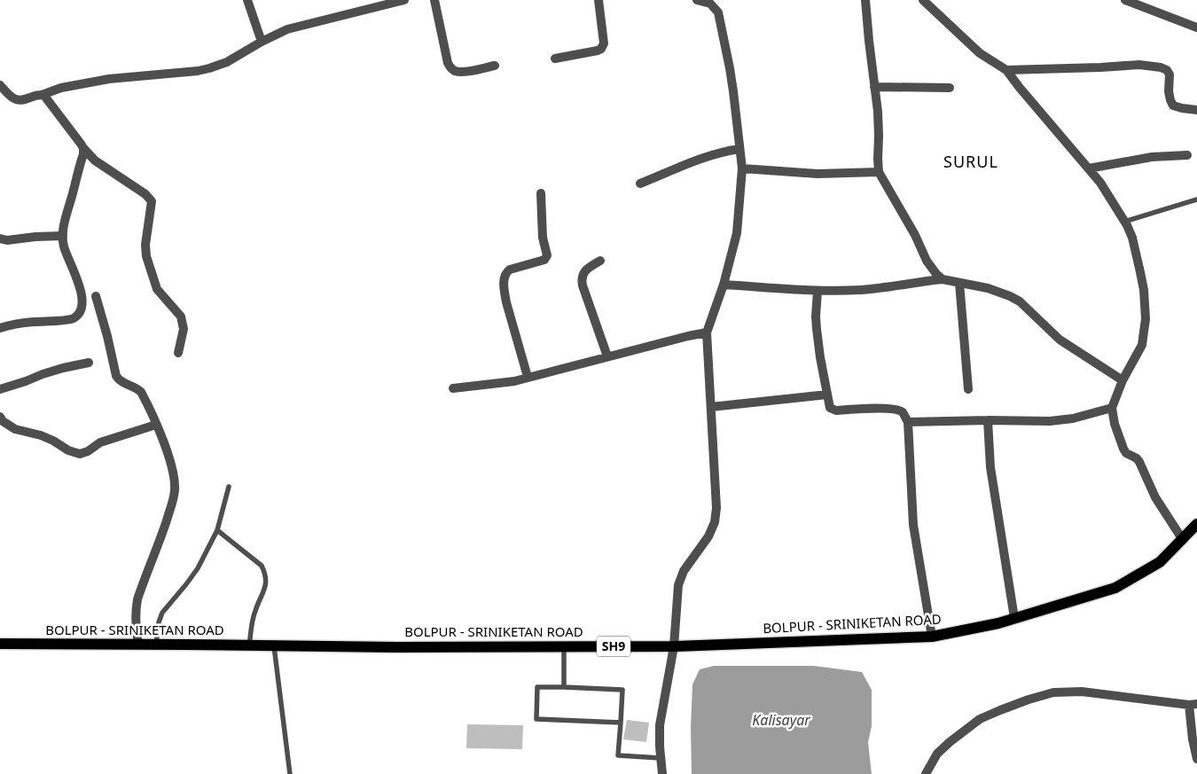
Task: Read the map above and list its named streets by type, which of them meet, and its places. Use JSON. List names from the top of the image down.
{
  "streets": {
    "main road": ["BOLPUR - SRINIKETAN ROAD", "SH9"]
  },
  "districts": ["SURUL"],
  "water": ["Kalisayar"]
}
